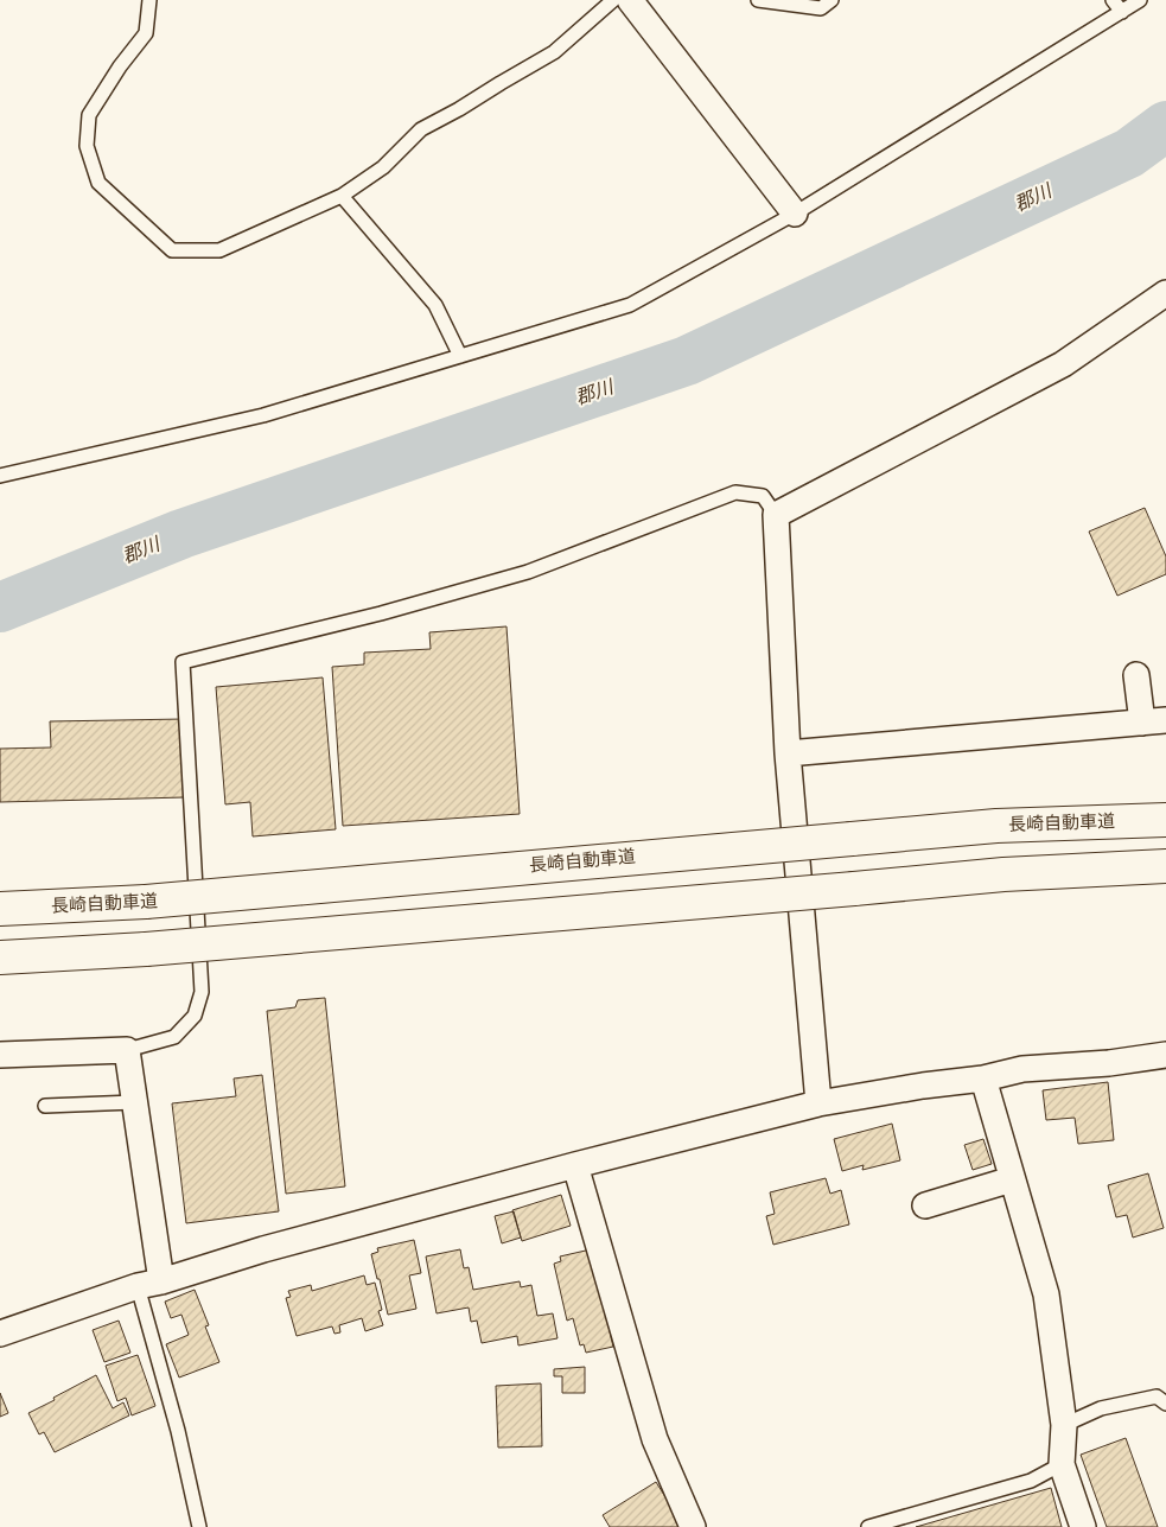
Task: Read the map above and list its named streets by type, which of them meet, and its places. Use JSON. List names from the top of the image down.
{
  "streets": {
    "highway": ["長崎自動車道"]
  },
  "water": ["郡川"]
}
